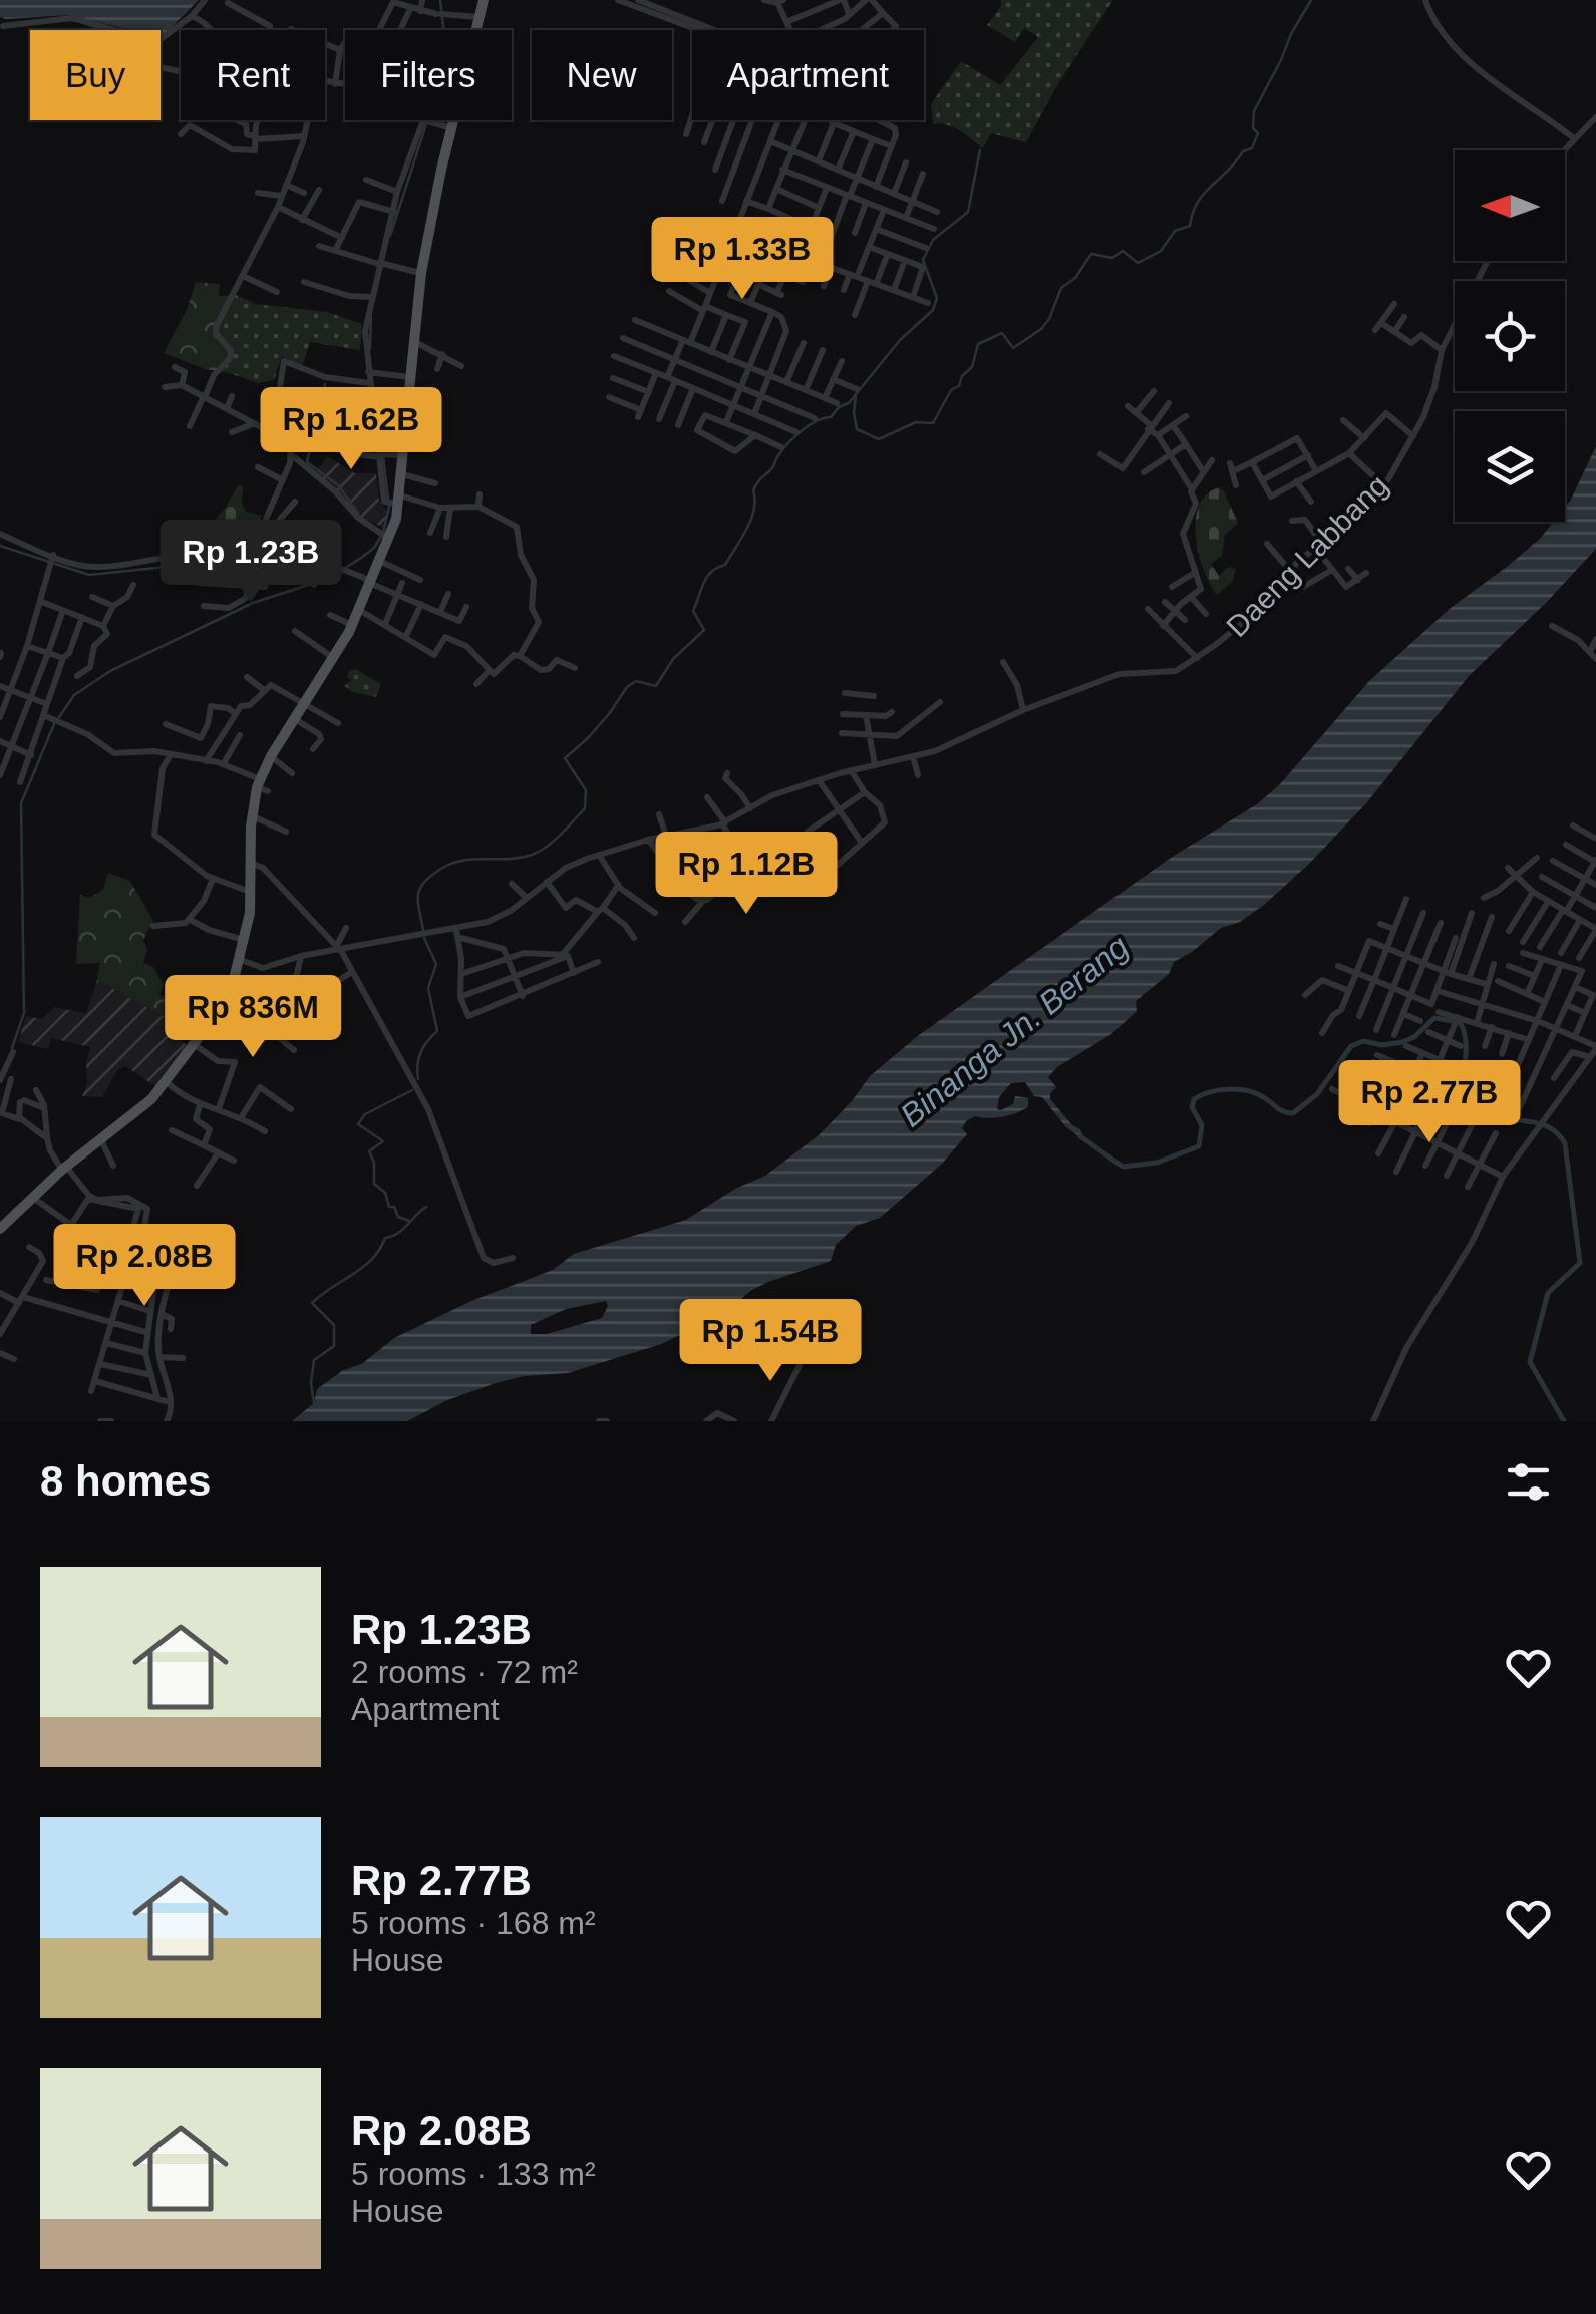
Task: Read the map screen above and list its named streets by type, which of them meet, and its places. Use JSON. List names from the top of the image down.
{
  "streets": {
    "street": ["Daeng Labbang"]
  },
  "water": ["Binanga Jn. Berang"],
  "north": "left",
  "page": {
    "chip": [
      "Buy",
      "Rent",
      "Filters",
      "New",
      "Apartment"
    ],
    "price": [
      "Rp 1.33B",
      "Rp 1.62B",
      "Rp 1.23B",
      "Rp 1.12B",
      "Rp 836M",
      "Rp 2.77B",
      "Rp 2.08B",
      "Rp 1.54B"
    ],
    "heading": "8 homes",
    "list": [
      {
        "name": "Rp 1.23B",
        "note": "2 rooms · 72 m² · Apartment"
      },
      {
        "name": "Rp 2.77B",
        "note": "5 rooms · 168 m² · House"
      },
      {
        "name": "Rp 2.08B",
        "note": "5 rooms · 133 m² · House"
      }
    ]
  }
}
